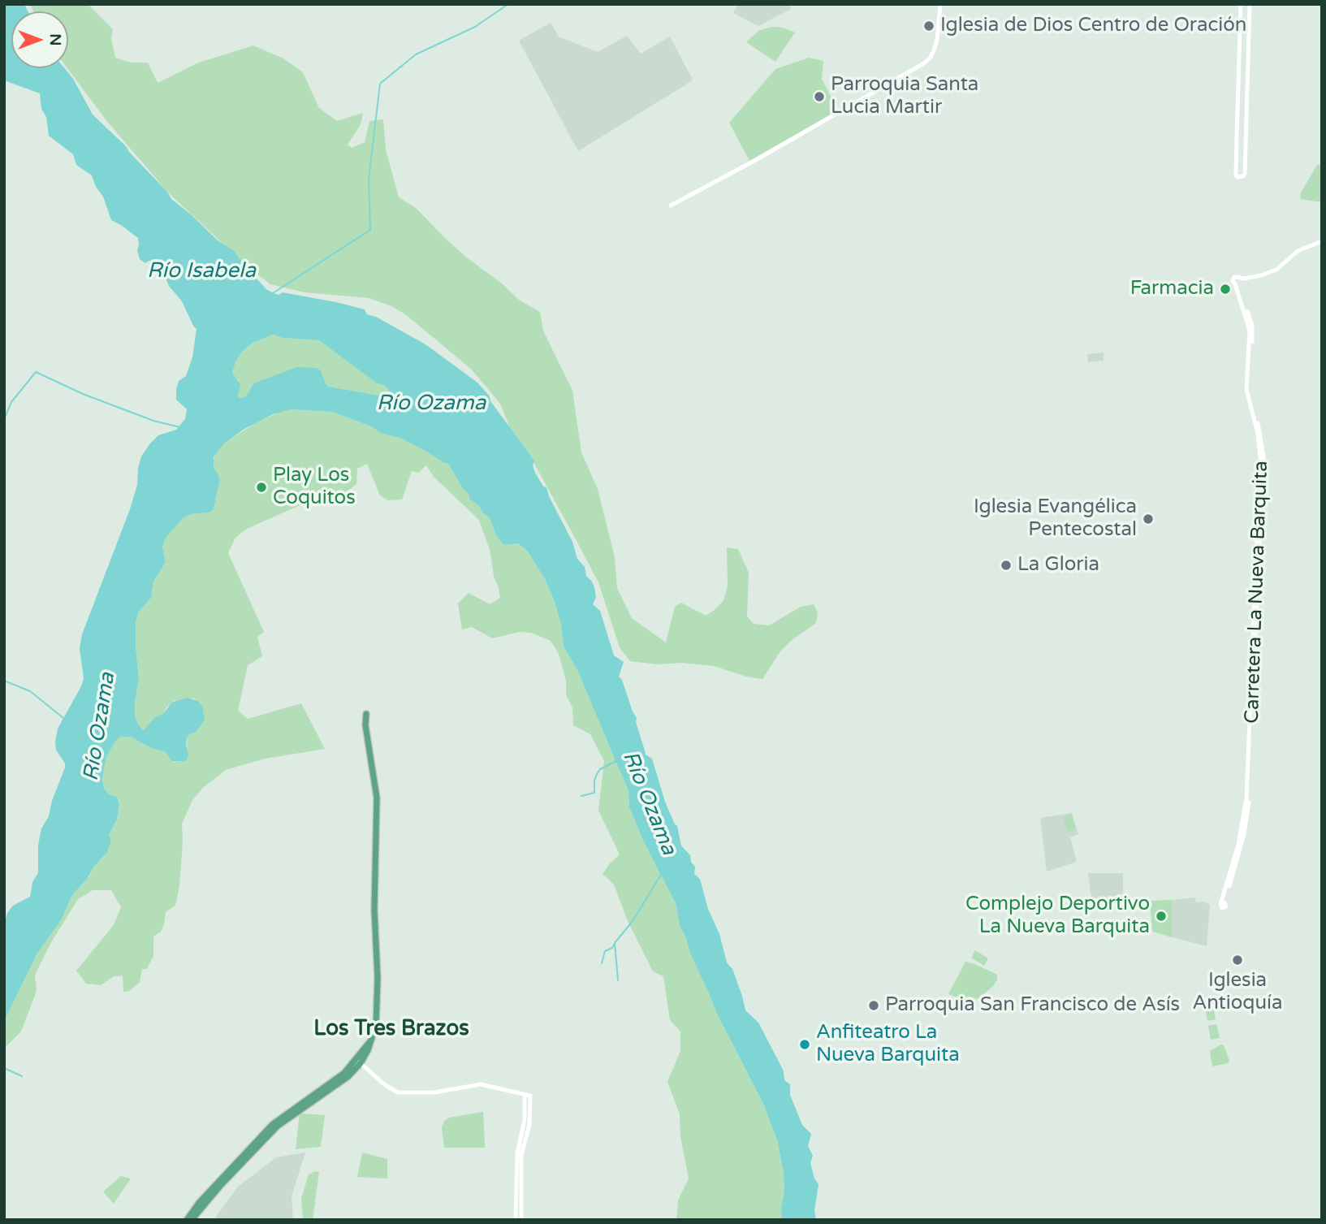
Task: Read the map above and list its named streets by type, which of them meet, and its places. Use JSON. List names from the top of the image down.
{
  "streets": {
    "street": ["Carretera La Nueva Barquita"]
  },
  "districts": ["Los Tres Brazos"],
  "water": ["Río Isabela", "Río Ozama"],
  "places": [
    "Iglesia de Dios Centro de Oración",
    "Parroquia Santa Lucia Martir",
    "Farmacia",
    "Play Los Coquitos",
    "Iglesia Evangélica Pentecostal",
    "La Gloria",
    "Complejo Deportivo La Nueva Barquita",
    "Iglesia Antioquía",
    "Parroquia San Francisco de Asís",
    "Anfiteatro La Nueva Barquita"
  ],
  "north": "right"
}
